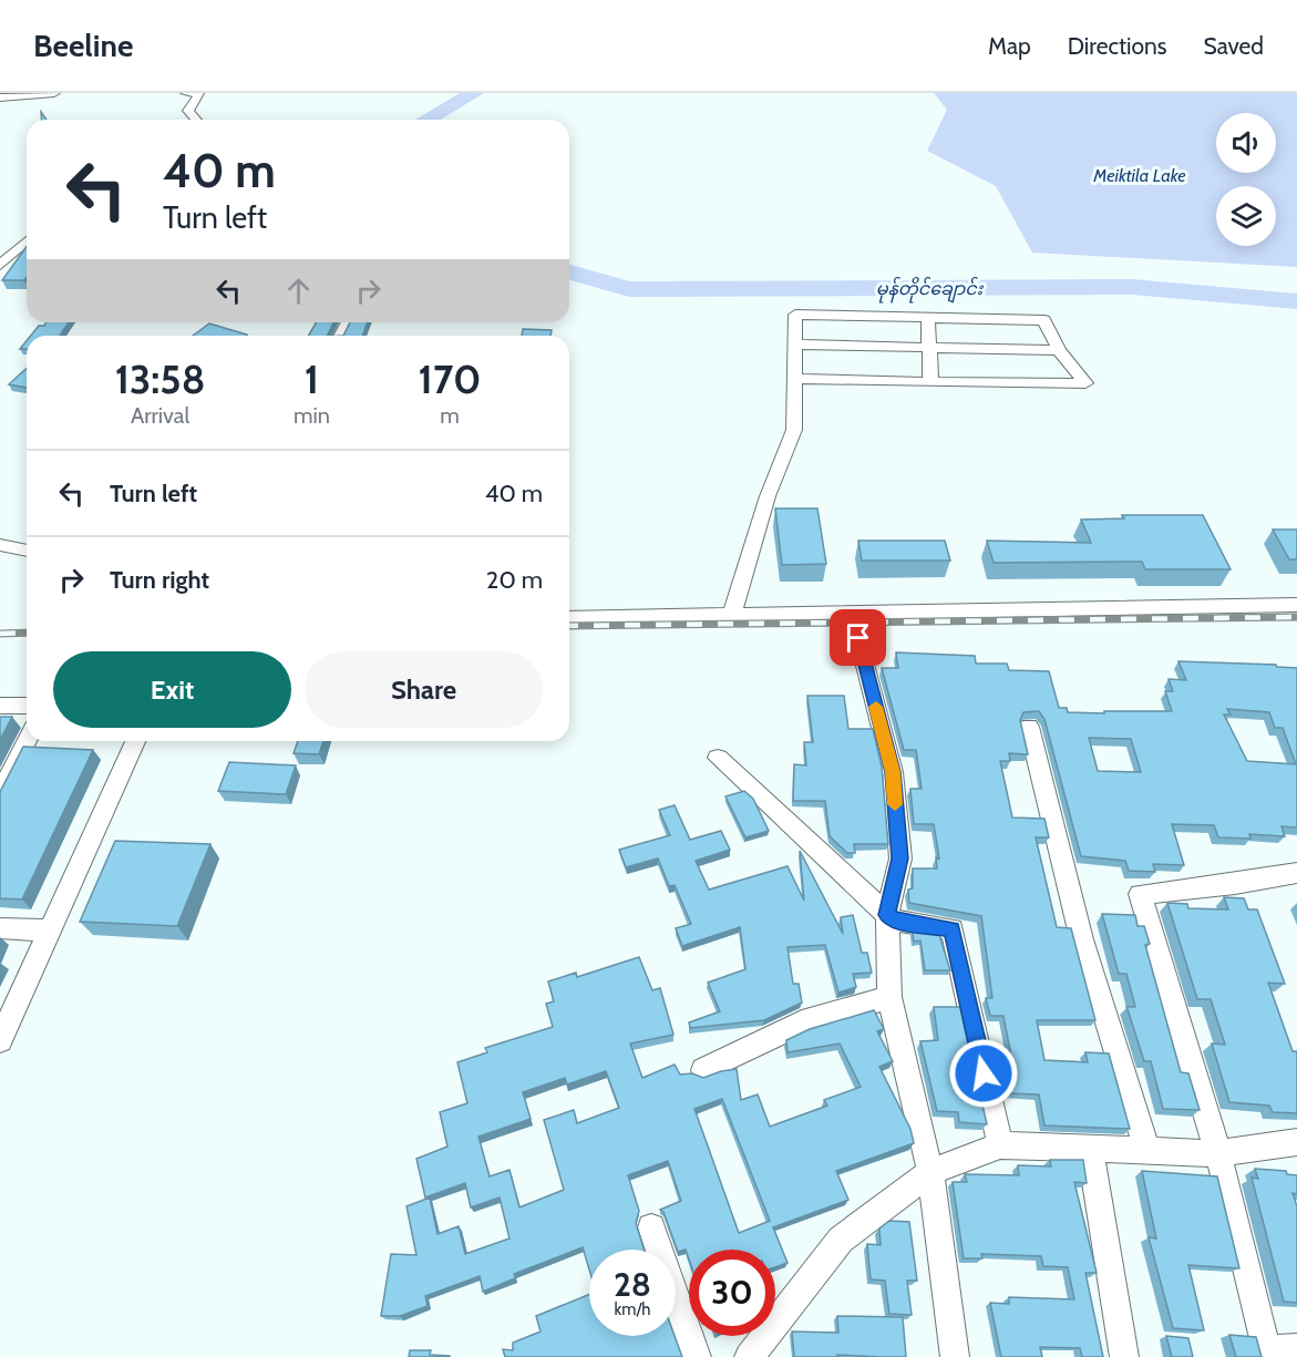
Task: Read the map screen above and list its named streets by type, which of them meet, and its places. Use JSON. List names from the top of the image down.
{
  "water": ["Meiktila Lake", "မုန်တိုင်ချောင်း"],
  "page": {
    "header": "Beeline",
    "nav": ["Map", "Directions", "Saved"],
    "turn": ["40 m", "Turn left"],
    "eta": [
      "13:58",
      "Arrival",
      "1",
      "min",
      "170",
      "m"
    ],
    "list": [
      {
        "name": "Turn left",
        "value": "40 m"
      },
      {
        "name": "Turn right",
        "value": "20 m"
      }
    ],
    "buttons": ["Exit", "Share"],
    "speed": "28 km/h",
    "limit": "30"
  }
}
